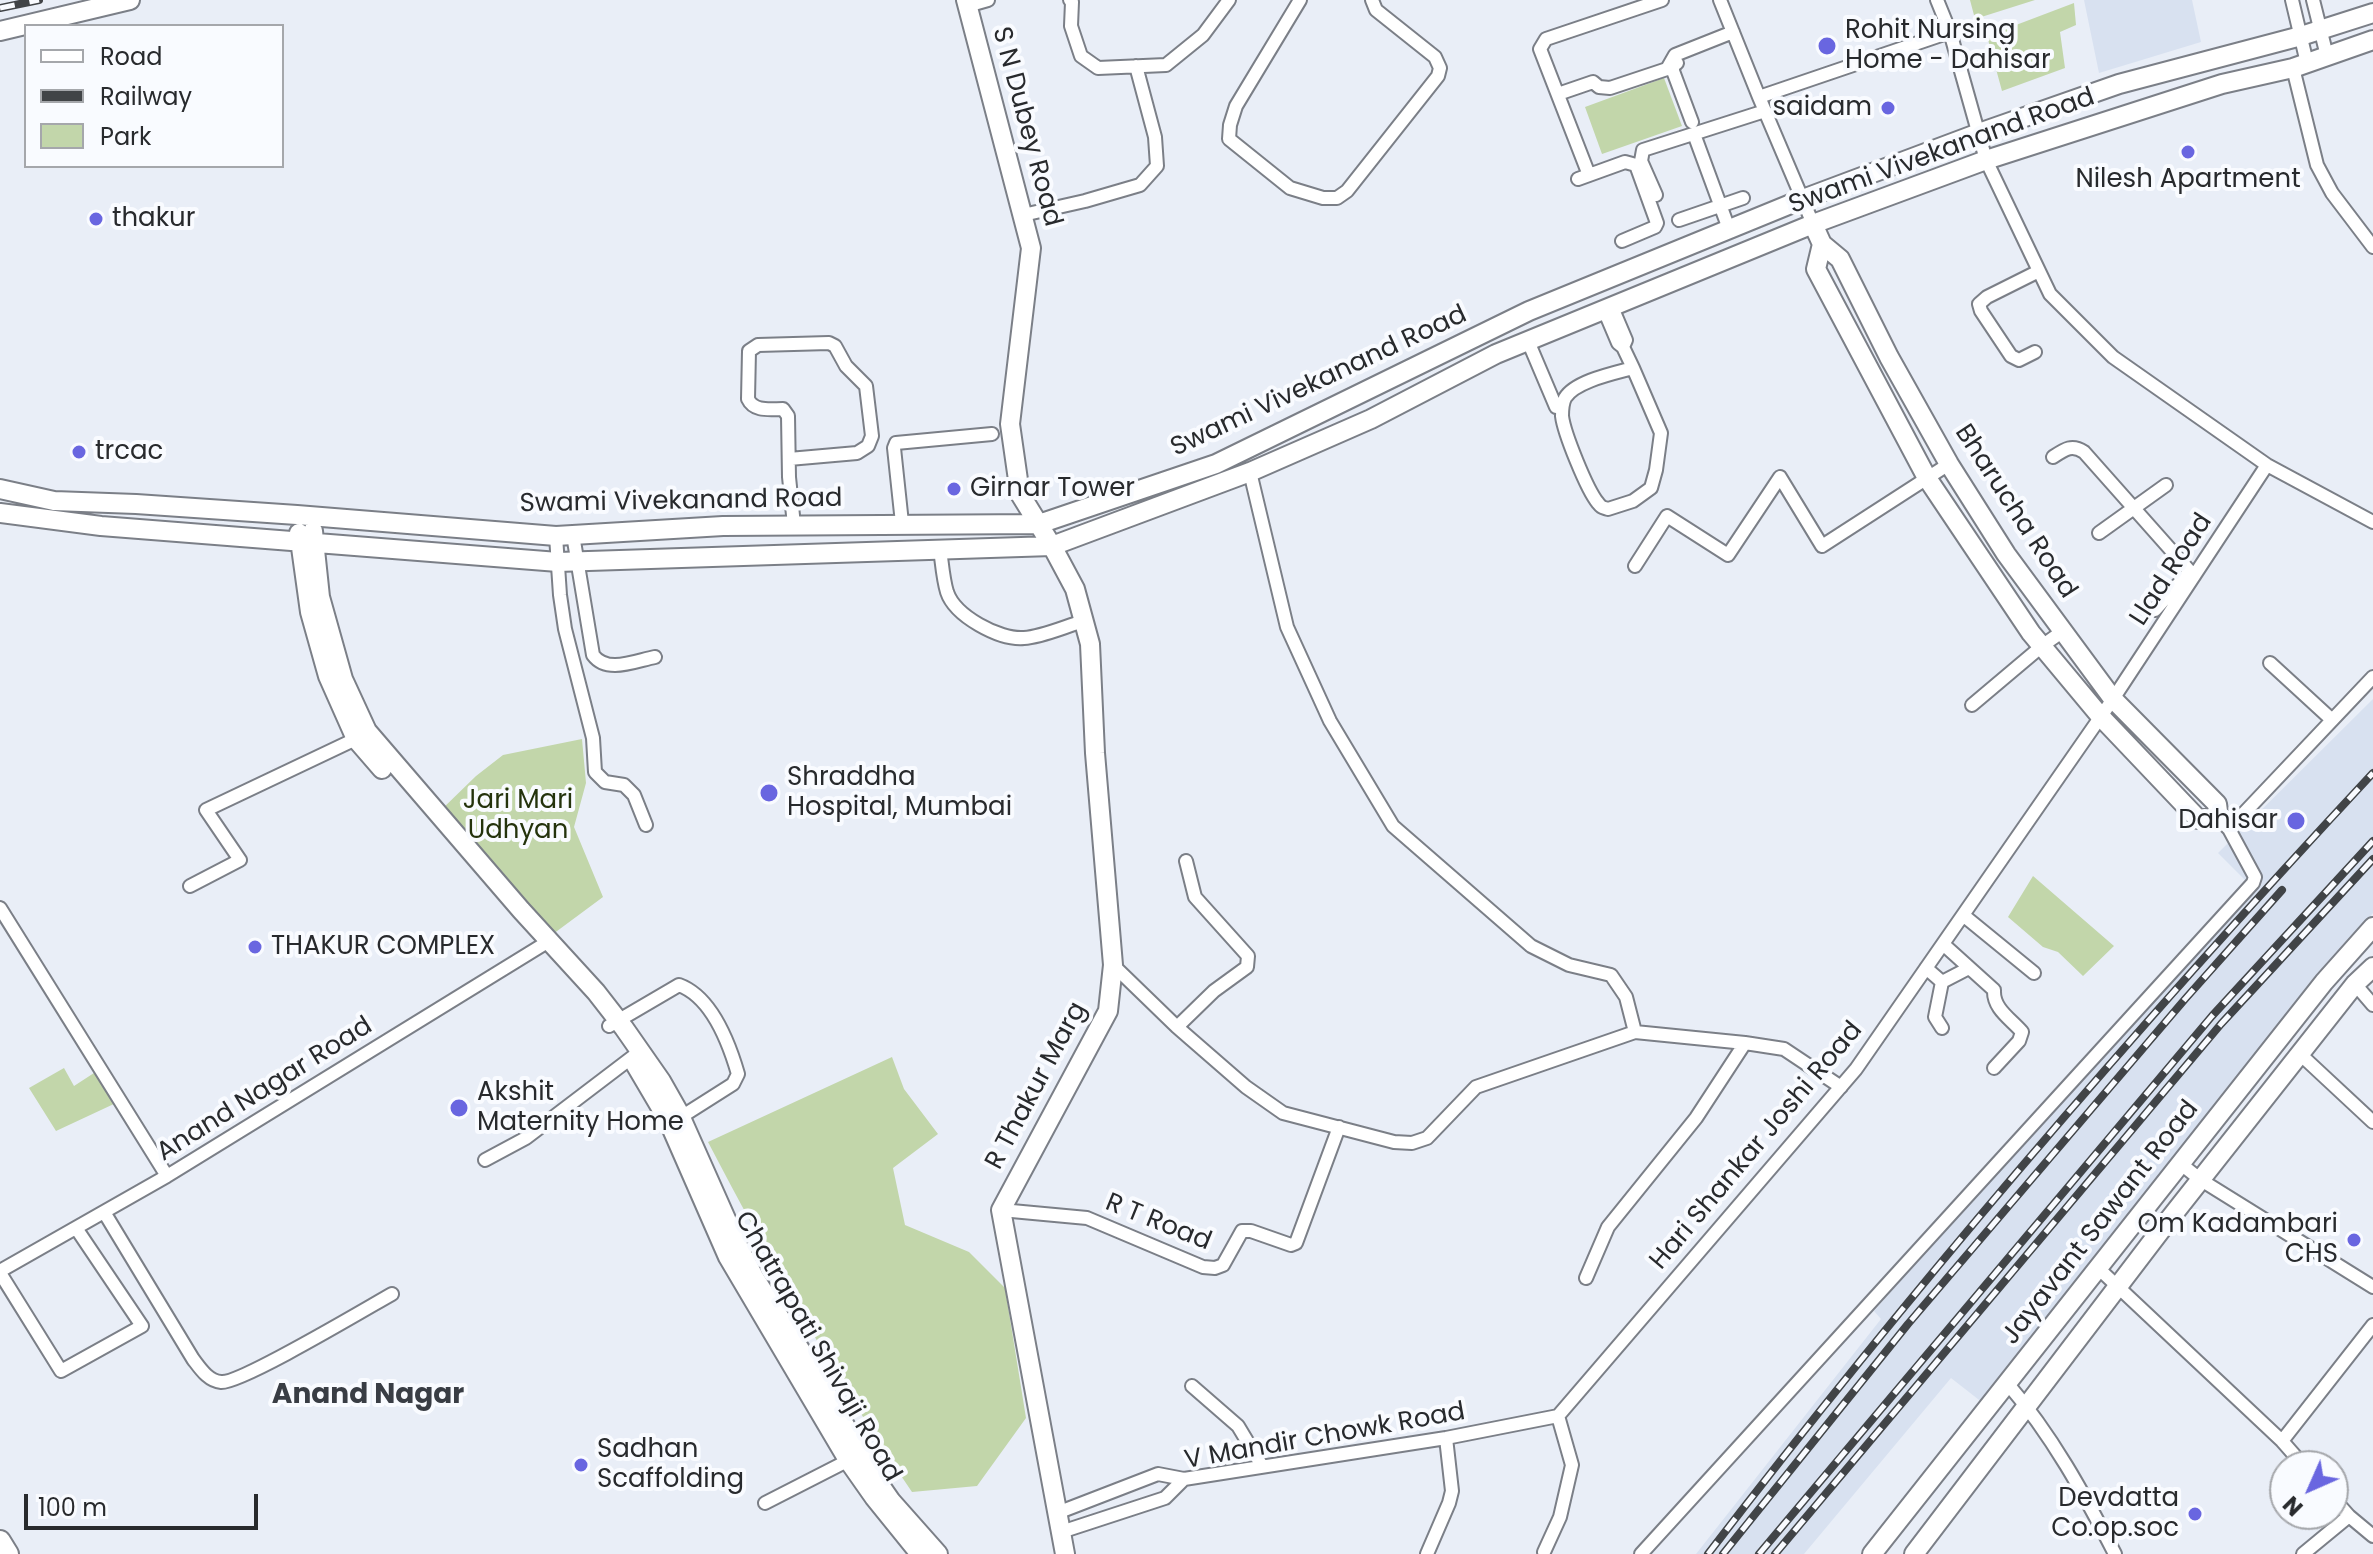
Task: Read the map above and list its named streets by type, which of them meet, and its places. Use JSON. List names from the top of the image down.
{
  "streets": {
    "main road": [
      "S N Dubey Road",
      "Swami Vivekanand Road",
      "Bharucha Road",
      "R Thakur Marg",
      "Jayavant Sawant Road",
      "Chatrapati Shivaji Road"
    ],
    "street": [
      "Llad Road",
      "Anand Nagar Road",
      "Hari Shankar Joshi Road",
      "R T Road",
      "V Mandir Chowk Road"
    ]
  },
  "crossings": [
    ["S N Dubey Road", "Swami Vivekanand Road"],
    ["S N Dubey Road", "R Thakur Marg"],
    ["Swami Vivekanand Road", "Bharucha Road"],
    ["Swami Vivekanand Road", "R Thakur Marg"],
    ["Bharucha Road", "Llad Road"],
    ["Bharucha Road", "Hari Shankar Joshi Road"],
    ["Llad Road", "Hari Shankar Joshi Road"],
    ["R Thakur Marg", "R T Road"],
    ["R Thakur Marg", "V Mandir Chowk Road"],
    ["Hari Shankar Joshi Road", "V Mandir Chowk Road"]
  ],
  "districts": ["Anand Nagar"],
  "parks": ["Jari Mari Udhyan"],
  "places": [
    "Rohit Nursing Home - Dahisar",
    "saidam",
    "Nilesh Apartment",
    "thakur",
    "trcac",
    "Girnar Tower",
    "Shraddha Hospital, Mumbai",
    "Dahisar",
    "THAKUR COMPLEX",
    "Akshit Maternity Home",
    "Om Kadambari CHS",
    "Sadhan Scaffolding",
    "Devdatta Co.op.soc"
  ],
  "legend": ["Road", "Railway", "Park"],
  "scale_bar": "100 m",
  "north": "bottom left"
}
